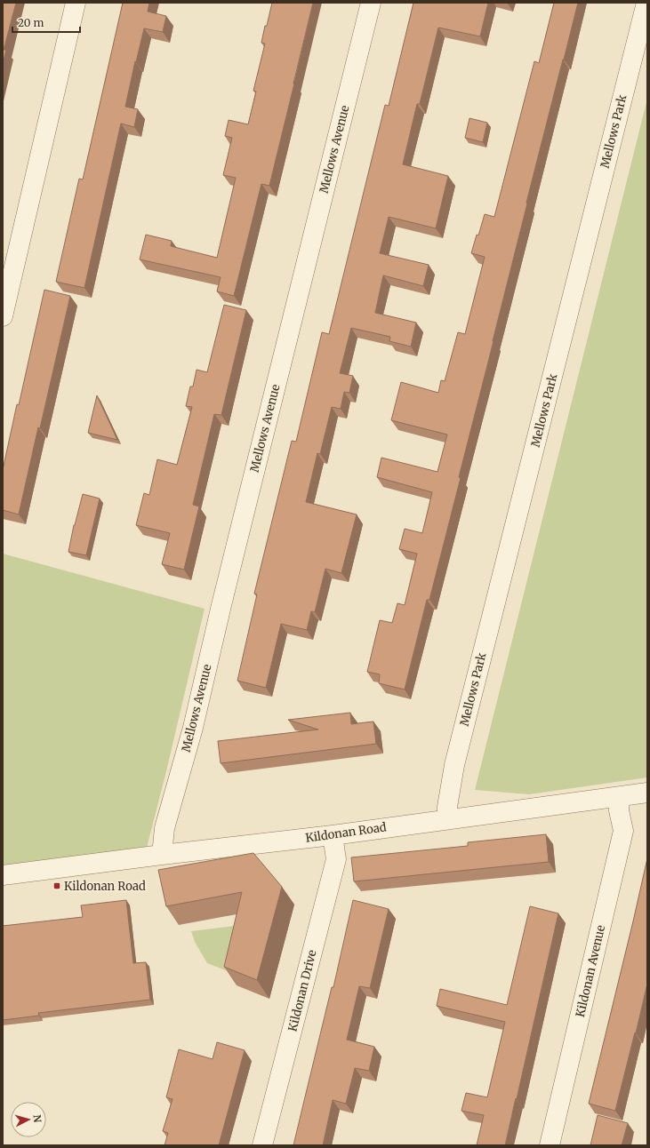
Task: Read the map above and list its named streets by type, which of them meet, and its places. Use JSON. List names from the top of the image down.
{
  "streets": {
    "street": [
      "Mellows Park",
      "Mellows Avenue",
      "Kildonan Road",
      "Kildonan Avenue",
      "Kildonan Drive"
    ]
  },
  "crossings": [
    ["Mellows Park", "Kildonan Road"],
    ["Mellows Avenue", "Kildonan Road"],
    ["Kildonan Road", "Kildonan Avenue"],
    ["Kildonan Road", "Kildonan Drive"]
  ],
  "places": {
    "transit": ["Kildonan Road"]
  },
  "scale_bar": "20 m",
  "north": "right"
}
